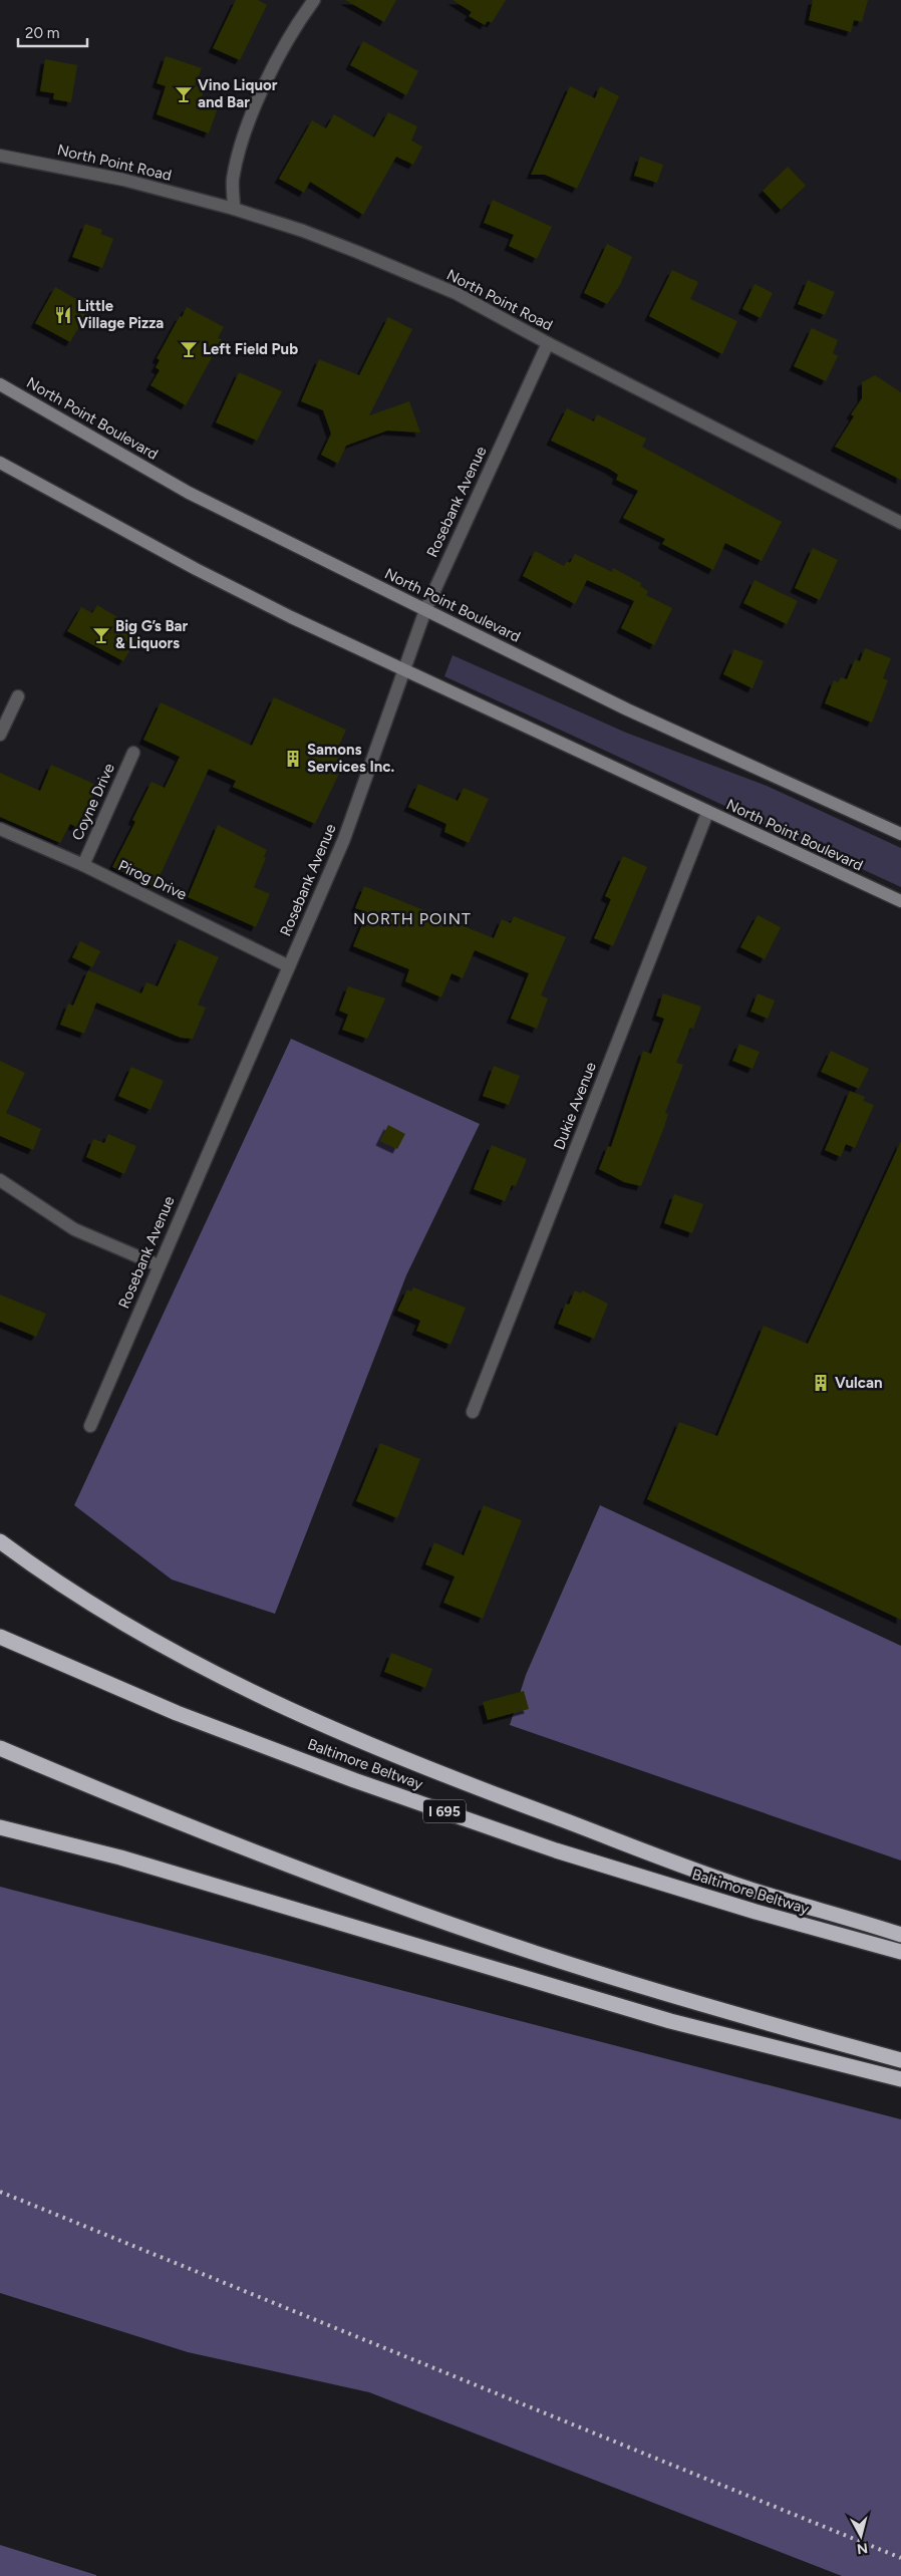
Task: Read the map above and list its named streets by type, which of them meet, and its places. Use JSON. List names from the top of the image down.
{
  "streets": {
    "highway": ["Baltimore Beltway", "I 695"],
    "main road": ["North Point Boulevard"],
    "street": [
      "North Point Road",
      "Rosebank Avenue",
      "Coyne Drive",
      "Pirog Drive",
      "Dukie Avenue"
    ]
  },
  "crossings": [
    ["North Point Road", "Rosebank Avenue"],
    ["North Point Boulevard", "Rosebank Avenue"],
    ["North Point Boulevard", "Dukie Avenue"],
    ["Rosebank Avenue", "Pirog Drive"],
    ["Coyne Drive", "Pirog Drive"]
  ],
  "districts": ["NORTH POINT"],
  "places": {
    "bar": ["Vino Liquor and Bar", "Left Field Pub", "Big G’s Bar & Liquors"],
    "restaurant": ["Little Village Pizza"],
    "building": ["Samons Services Inc.", "Vulcan"]
  },
  "scale_bar": "20 m",
  "north": "bottom"
}
